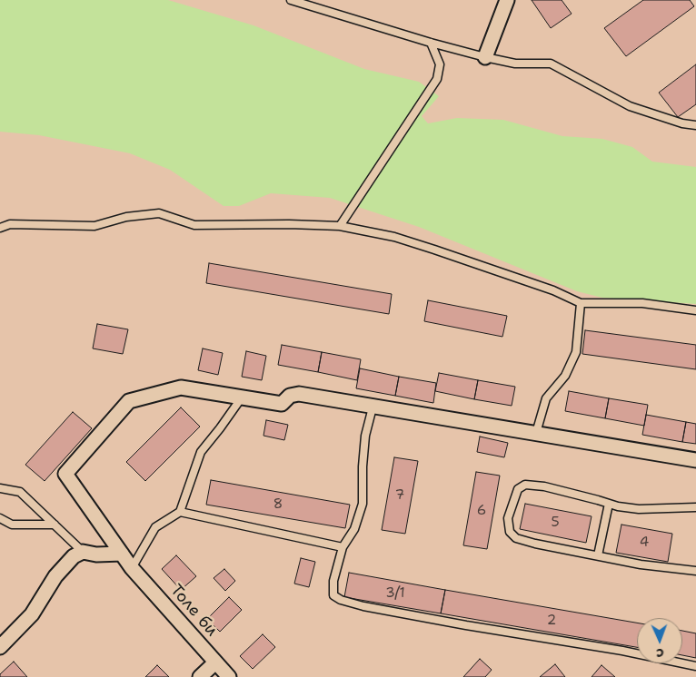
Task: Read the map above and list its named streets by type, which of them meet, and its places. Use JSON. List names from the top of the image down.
{
  "streets": {
    "street": ["Толе би"]
  },
  "house_numbers": [
    "7",
    "8",
    "6",
    "5",
    "4",
    "3/1",
    "2"
  ],
  "north": "bottom"
}
